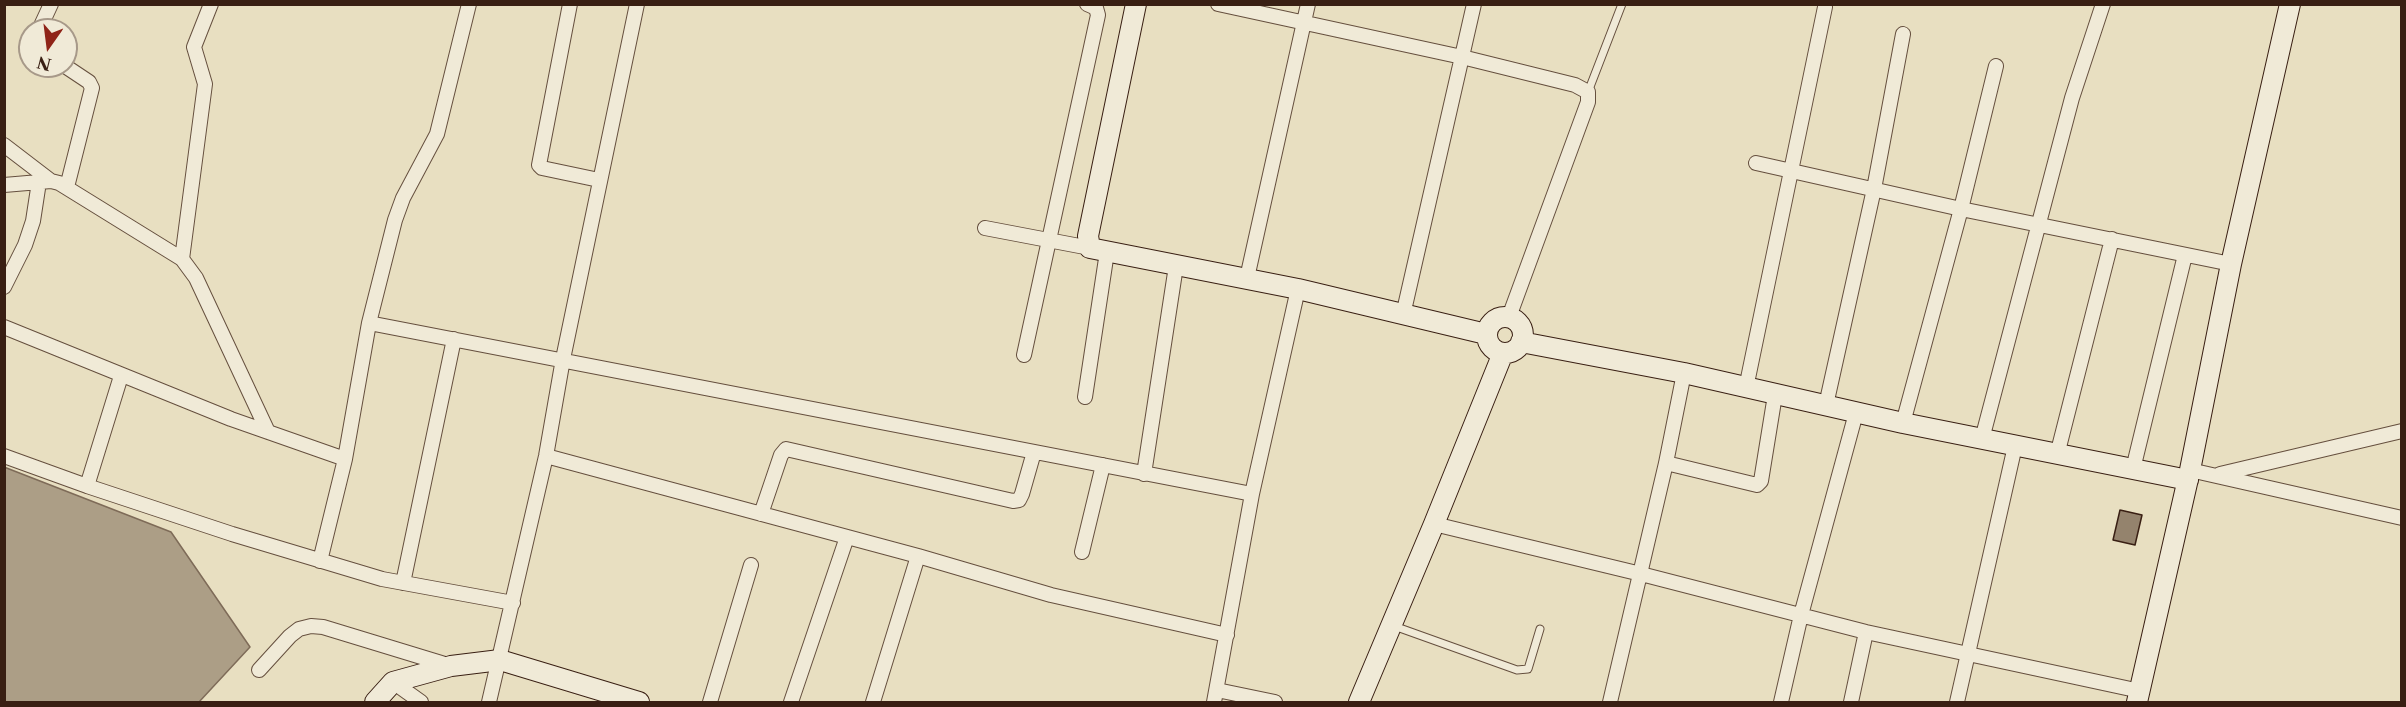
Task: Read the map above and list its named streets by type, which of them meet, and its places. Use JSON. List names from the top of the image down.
{
  "north": "bottom"
}
